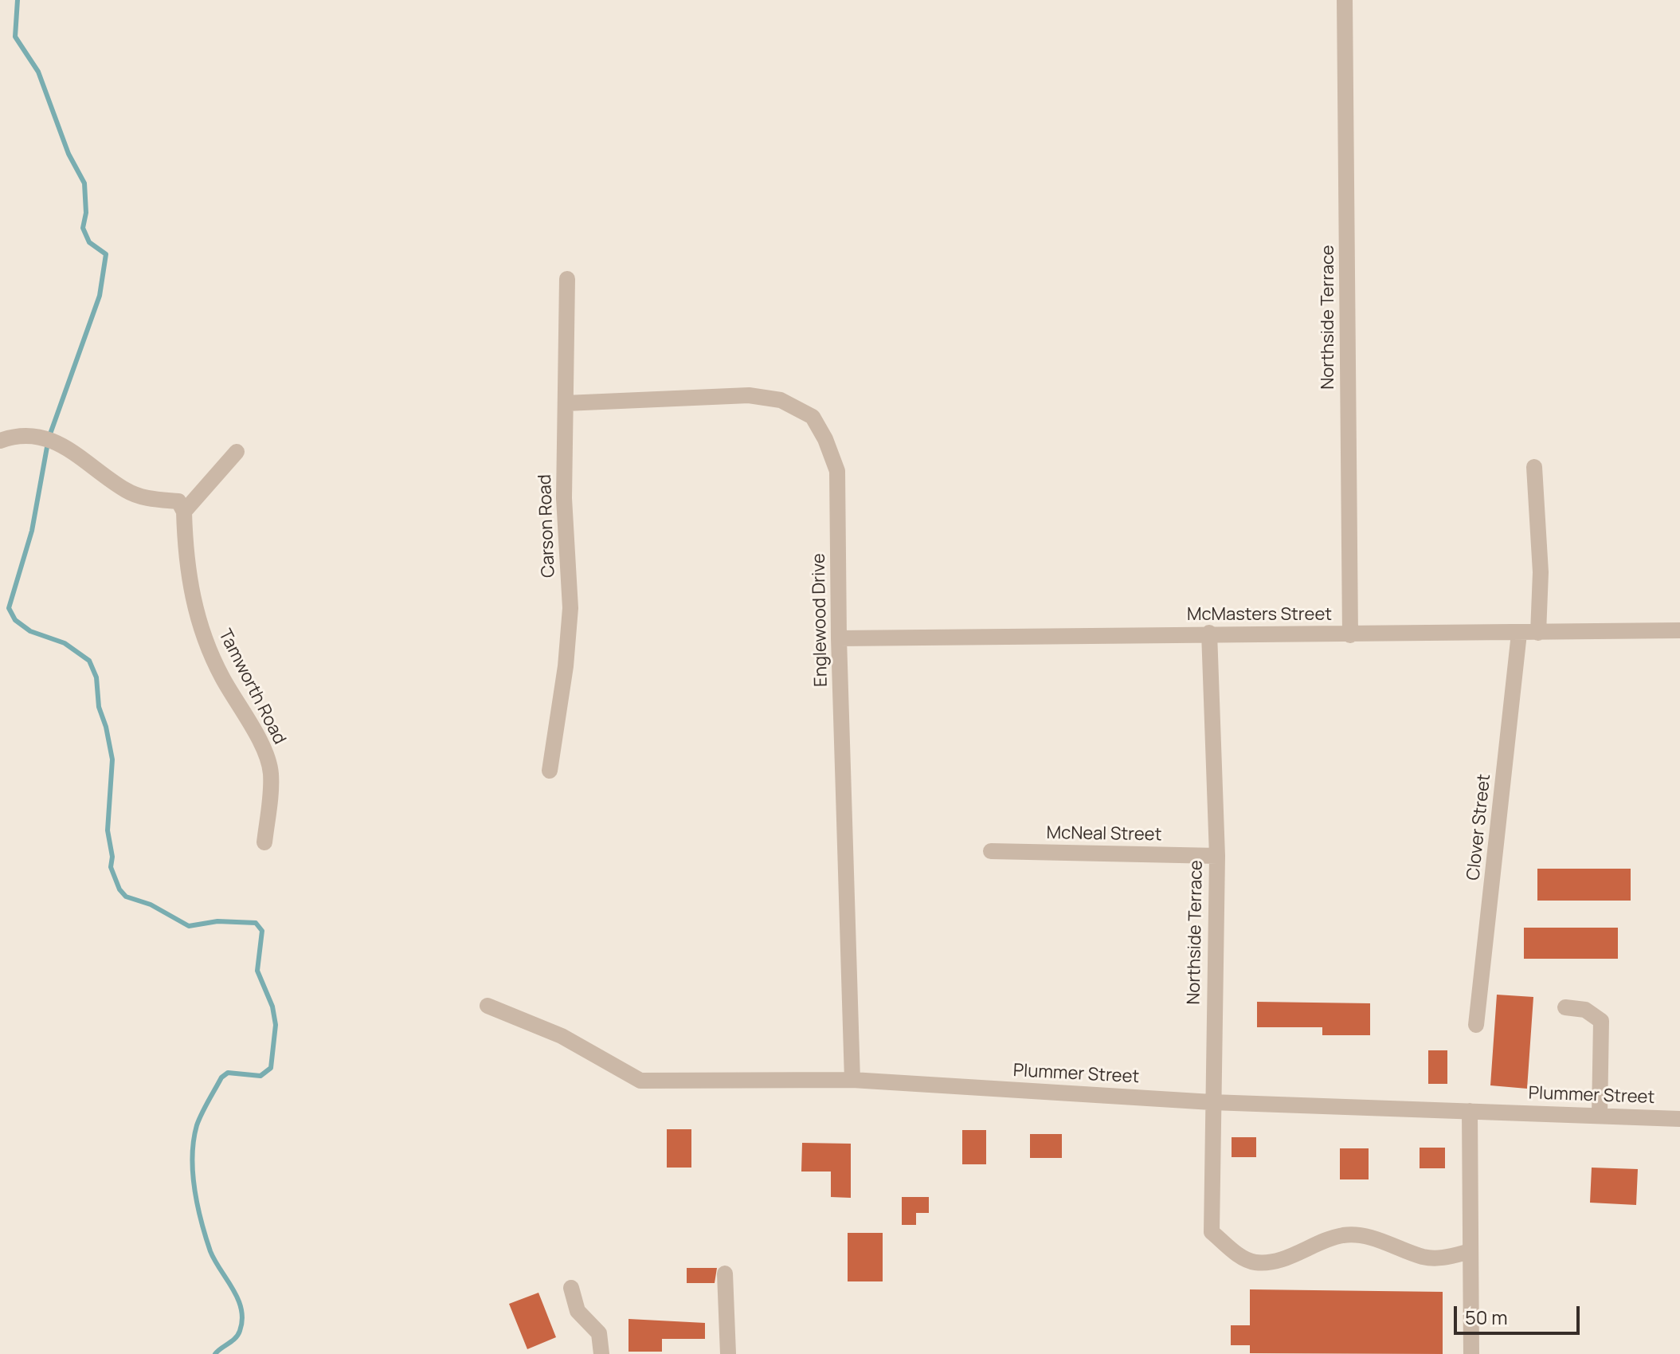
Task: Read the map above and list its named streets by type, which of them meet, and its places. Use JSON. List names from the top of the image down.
{
  "streets": {
    "street": [
      "Northside Terrace",
      "Carson Road",
      "McMasters Street",
      "Englewood Drive",
      "Tamworth Road",
      "Clover Street",
      "McNeal Street",
      "Plummer Street"
    ]
  },
  "crossings": [
    ["Northside Terrace", "McMasters Street"],
    ["Northside Terrace", "McNeal Street"],
    ["Northside Terrace", "Plummer Street"],
    ["Carson Road", "Englewood Drive"],
    ["McMasters Street", "Englewood Drive"],
    ["McMasters Street", "Clover Street"],
    ["Englewood Drive", "Plummer Street"]
  ],
  "scale_bar": "50 m"
}
